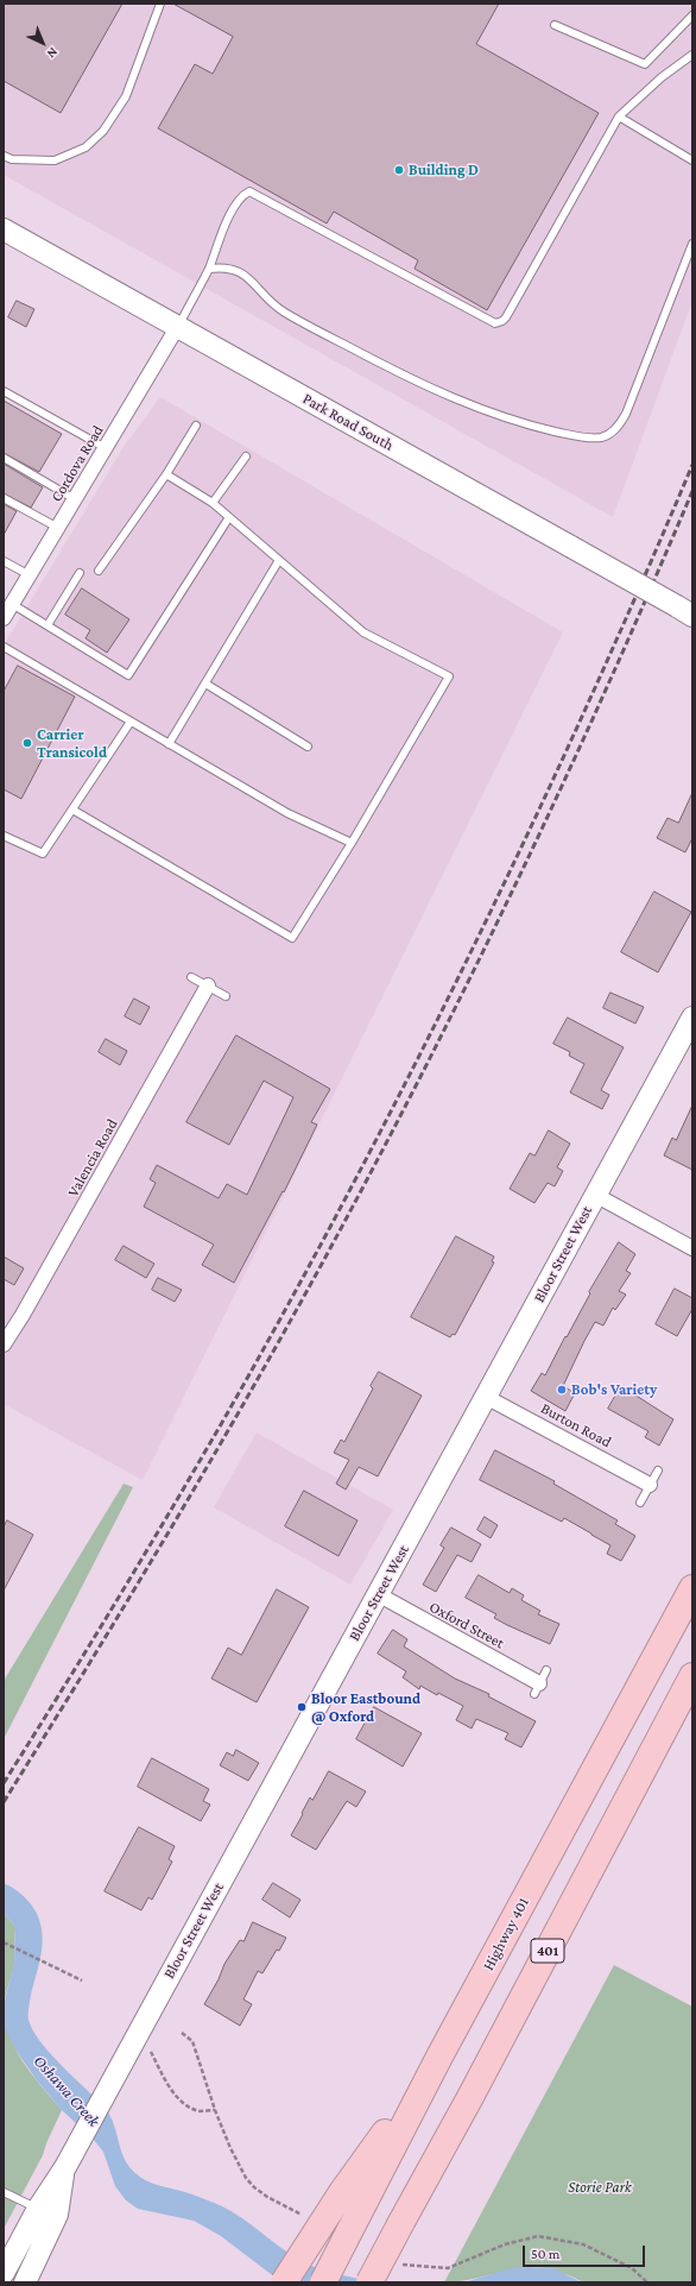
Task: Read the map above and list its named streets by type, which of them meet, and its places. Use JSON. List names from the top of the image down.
{
  "streets": {
    "highway": ["Highway 401", "401"],
    "main road": ["Park Road South", "Bloor Street West"],
    "street": [
      "Cordova Road",
      "Valencia Road",
      "Burton Road",
      "Oxford Street"
    ]
  },
  "crossings": [
    ["Park Road South", "Cordova Road"],
    ["Bloor Street West", "Burton Road"],
    ["Bloor Street West", "Oxford Street"]
  ],
  "water": ["Oshawa Creek"],
  "parks": ["Storie Park"],
  "places": [
    "Building D",
    "Carrier Transicold",
    "Bob's Variety",
    "Bloor Eastbound @ Oxford"
  ],
  "scale_bar": "50 m",
  "north": "bottom right"
}
